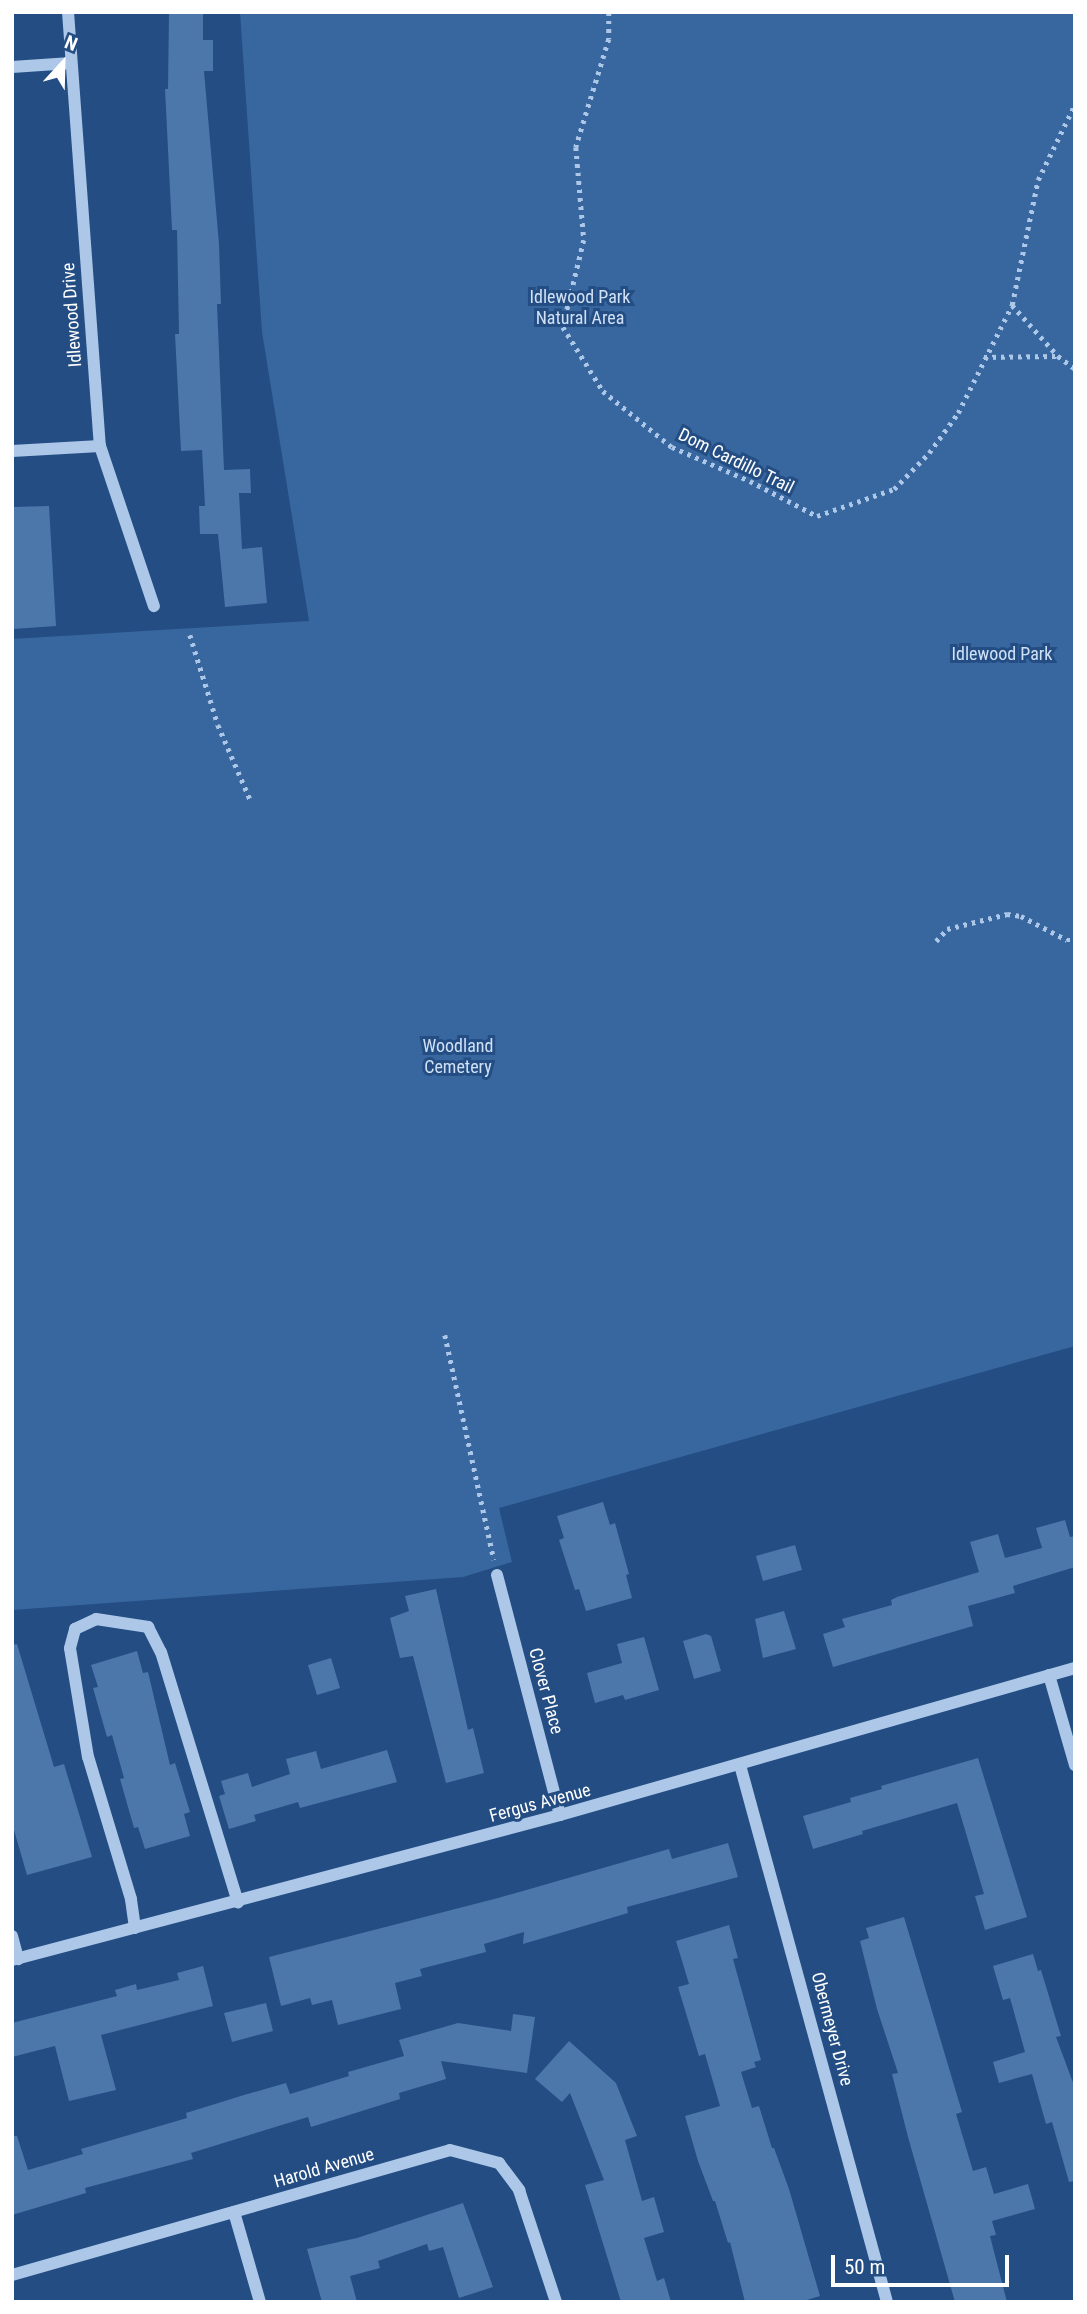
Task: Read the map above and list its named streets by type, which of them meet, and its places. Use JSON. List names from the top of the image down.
{
  "streets": {
    "street": [
      "Idlewood Drive",
      "Clover Place",
      "Fergus Avenue",
      "Obermeyer Drive",
      "Harold Avenue"
    ],
    "path": ["Dom Cardillo Trail"]
  },
  "crossings": [
    ["Clover Place", "Fergus Avenue"],
    ["Fergus Avenue", "Obermeyer Drive"]
  ],
  "parks": ["Idlewood Park Natural Area", "Idlewood Park", "Woodland Cemetery"],
  "scale_bar": "50 m",
  "north": "top"
}
